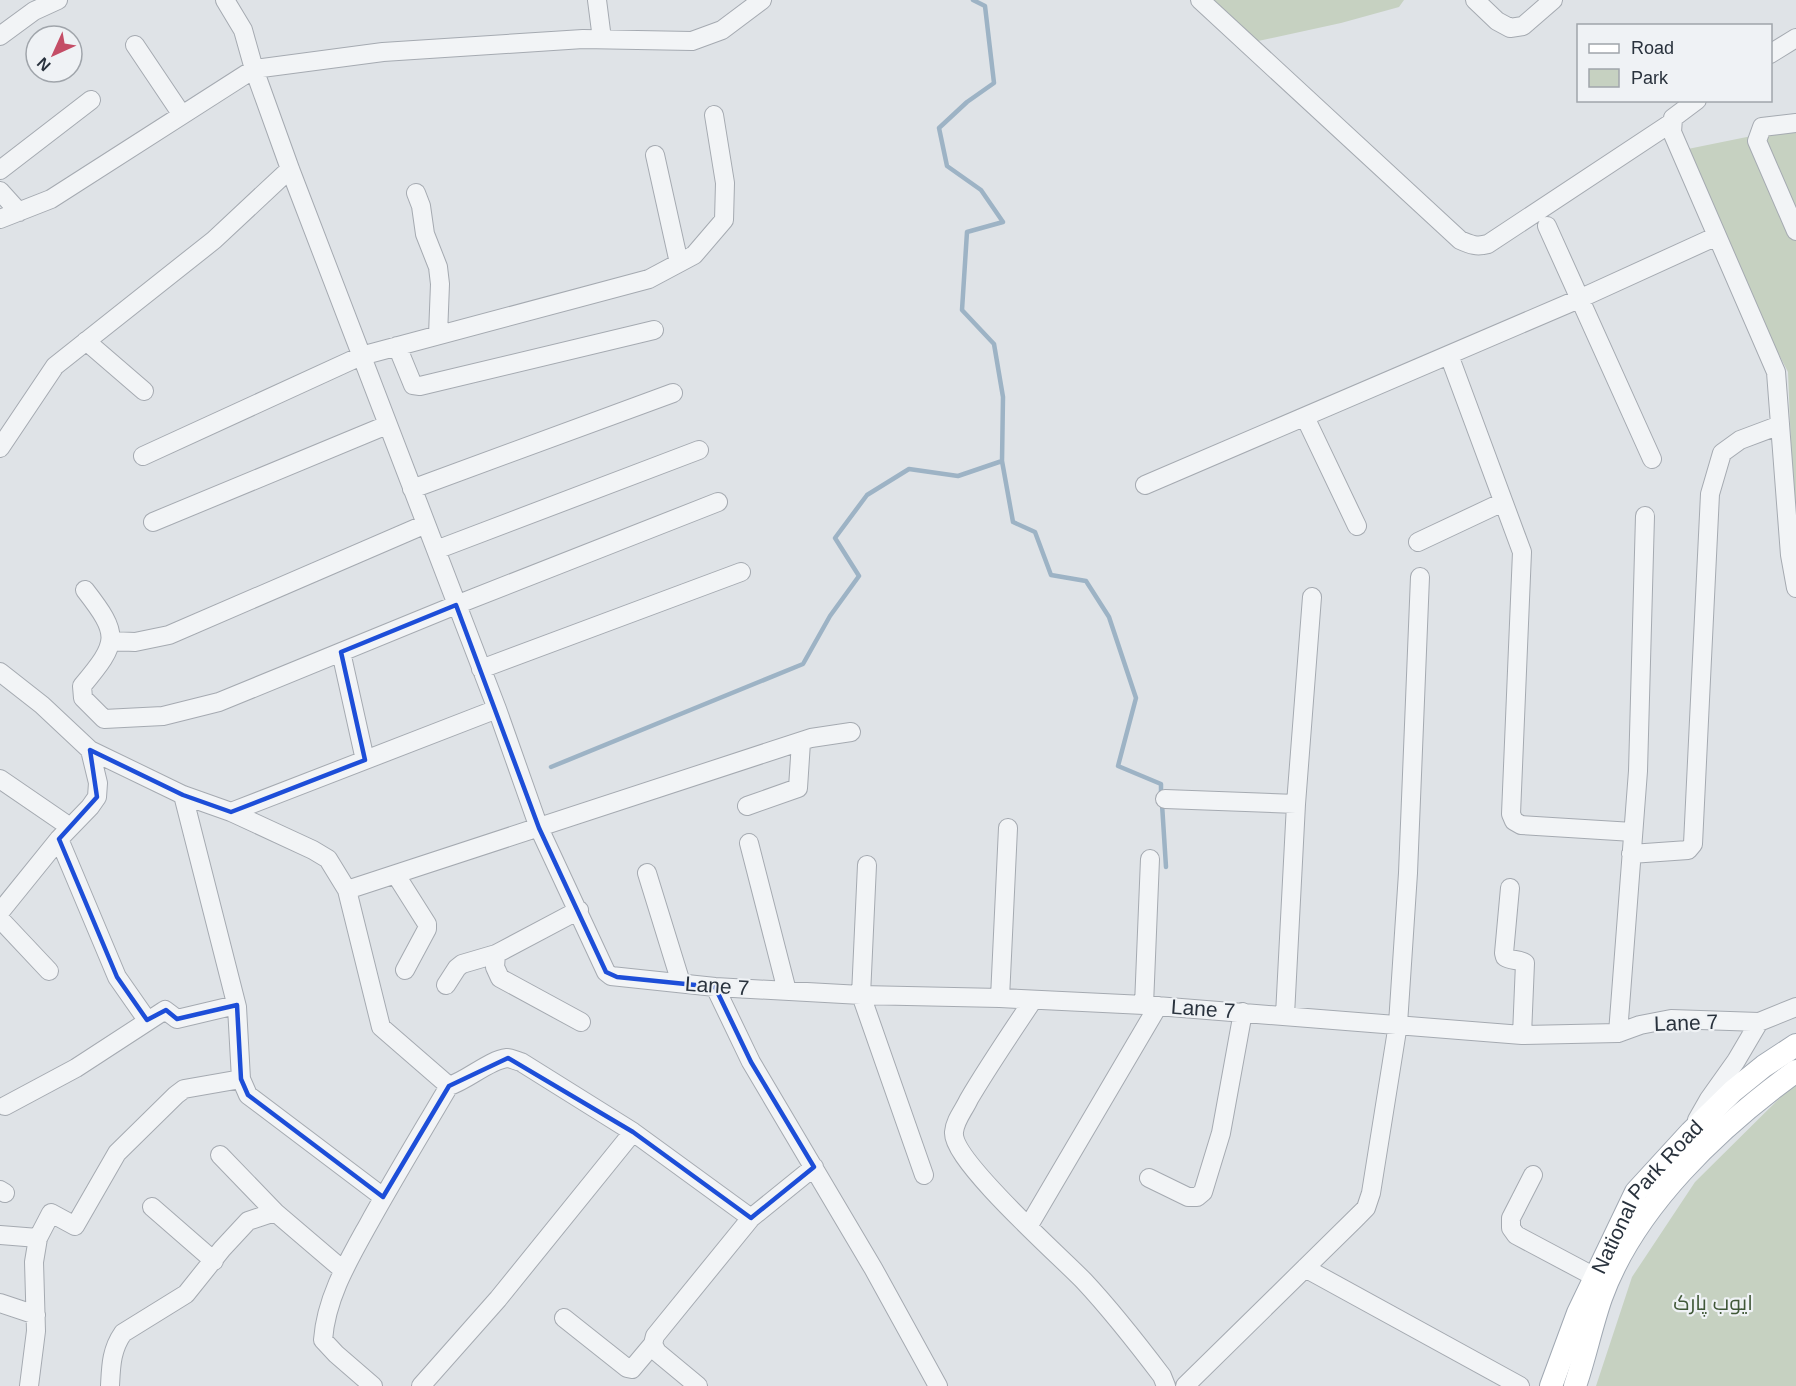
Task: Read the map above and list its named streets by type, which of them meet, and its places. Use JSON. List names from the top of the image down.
{
  "streets": {
    "main road": ["National Park Road"],
    "street": ["Lane 7"]
  },
  "parks": ["ایوب پارک"],
  "legend": ["Road", "Park"],
  "north": "bottom left"
}
